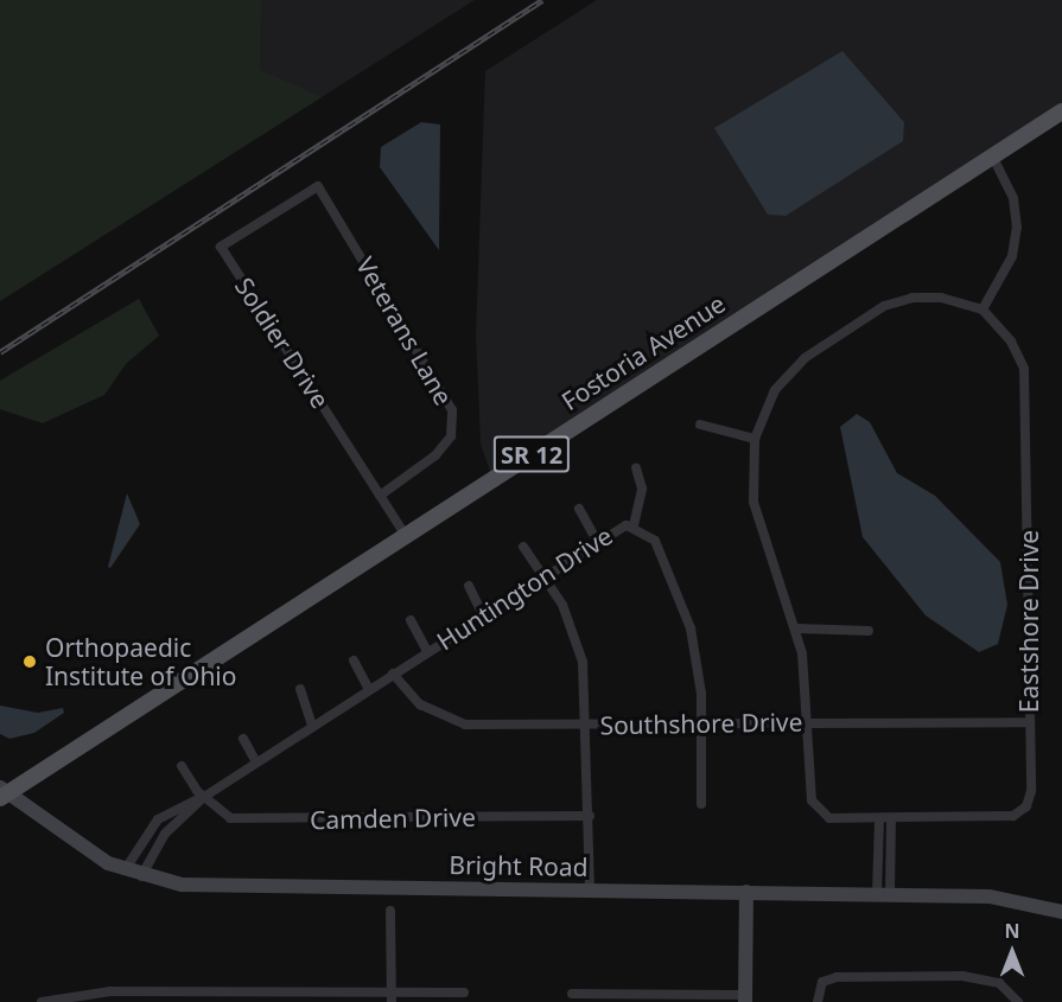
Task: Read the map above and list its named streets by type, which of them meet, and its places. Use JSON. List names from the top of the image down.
{
  "streets": {
    "main road": ["Fostoria Avenue", "SR 12", "Bright Road"],
    "street": [
      "Veterans Lane",
      "Soldier Drive",
      "Huntington Drive",
      "Eastshore Drive",
      "Southshore Drive",
      "Camden Drive"
    ]
  },
  "crossings": [
    ["Veterans Lane", "Soldier Drive"],
    ["Soldier Drive", "Fostoria Avenue"],
    ["Fostoria Avenue", "Bright Road"],
    ["Huntington Drive", "Southshore Drive"],
    ["Huntington Drive", "Camden Drive"],
    ["Huntington Drive", "Bright Road"],
    ["Eastshore Drive", "Southshore Drive"]
  ],
  "places": ["Orthopaedic Institute of Ohio"],
  "north": "top"
}
